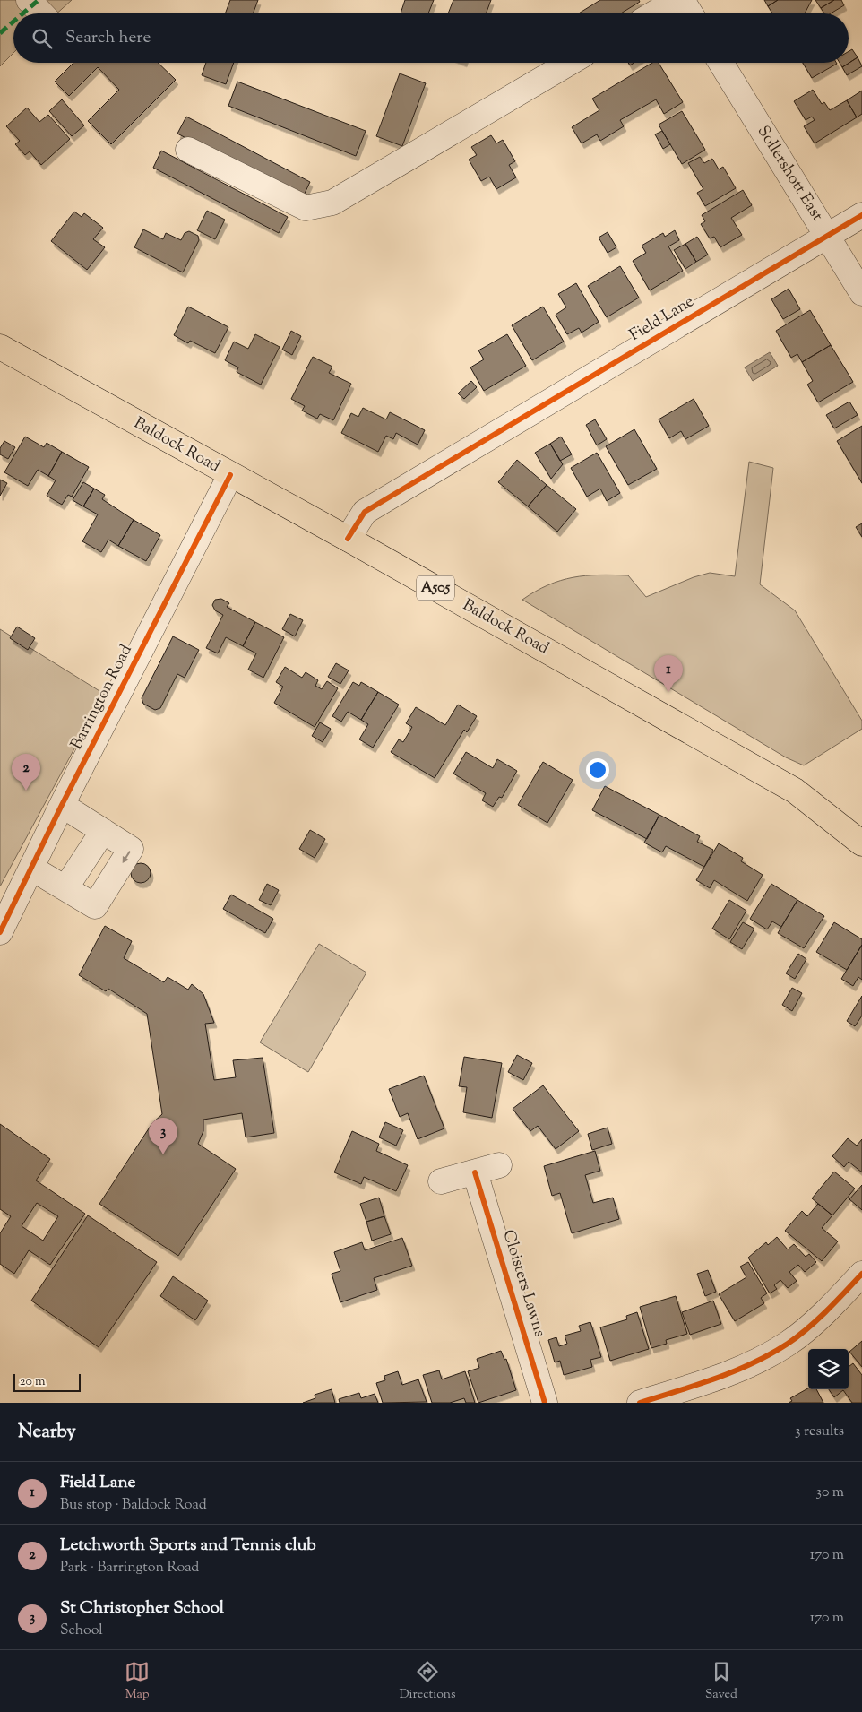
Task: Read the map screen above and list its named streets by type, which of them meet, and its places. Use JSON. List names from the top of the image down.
{
  "streets": {
    "main road": ["Baldock Road", "A505"],
    "street": [
      "Sollershott East",
      "Field Lane",
      "Barrington Road",
      "Cloisters Lawns"
    ]
  },
  "crossings": [
    ["Sollershott East", "Field Lane"],
    ["Field Lane", "Baldock Road"],
    ["Baldock Road", "Barrington Road"]
  ],
  "scale_bar": "20 m",
  "page": {
    "search": "Search here",
    "pins": ["1", "2", "3"],
    "scale": "20 m",
    "heading": ["Nearby", "3 results"],
    "list": [
      {
        "mark": "1",
        "name": "Field Lane",
        "note": "Bus stop · Baldock Road",
        "value": "30 m"
      },
      {
        "mark": "2",
        "name": "Letchworth Sports and Tennis club",
        "note": "Park · Barrington Road",
        "value": "170 m"
      },
      {
        "mark": "3",
        "name": "St Christopher School",
        "note": "School",
        "value": "170 m"
      }
    ],
    "nav": ["Map", "Directions", "Saved"]
  }
}
